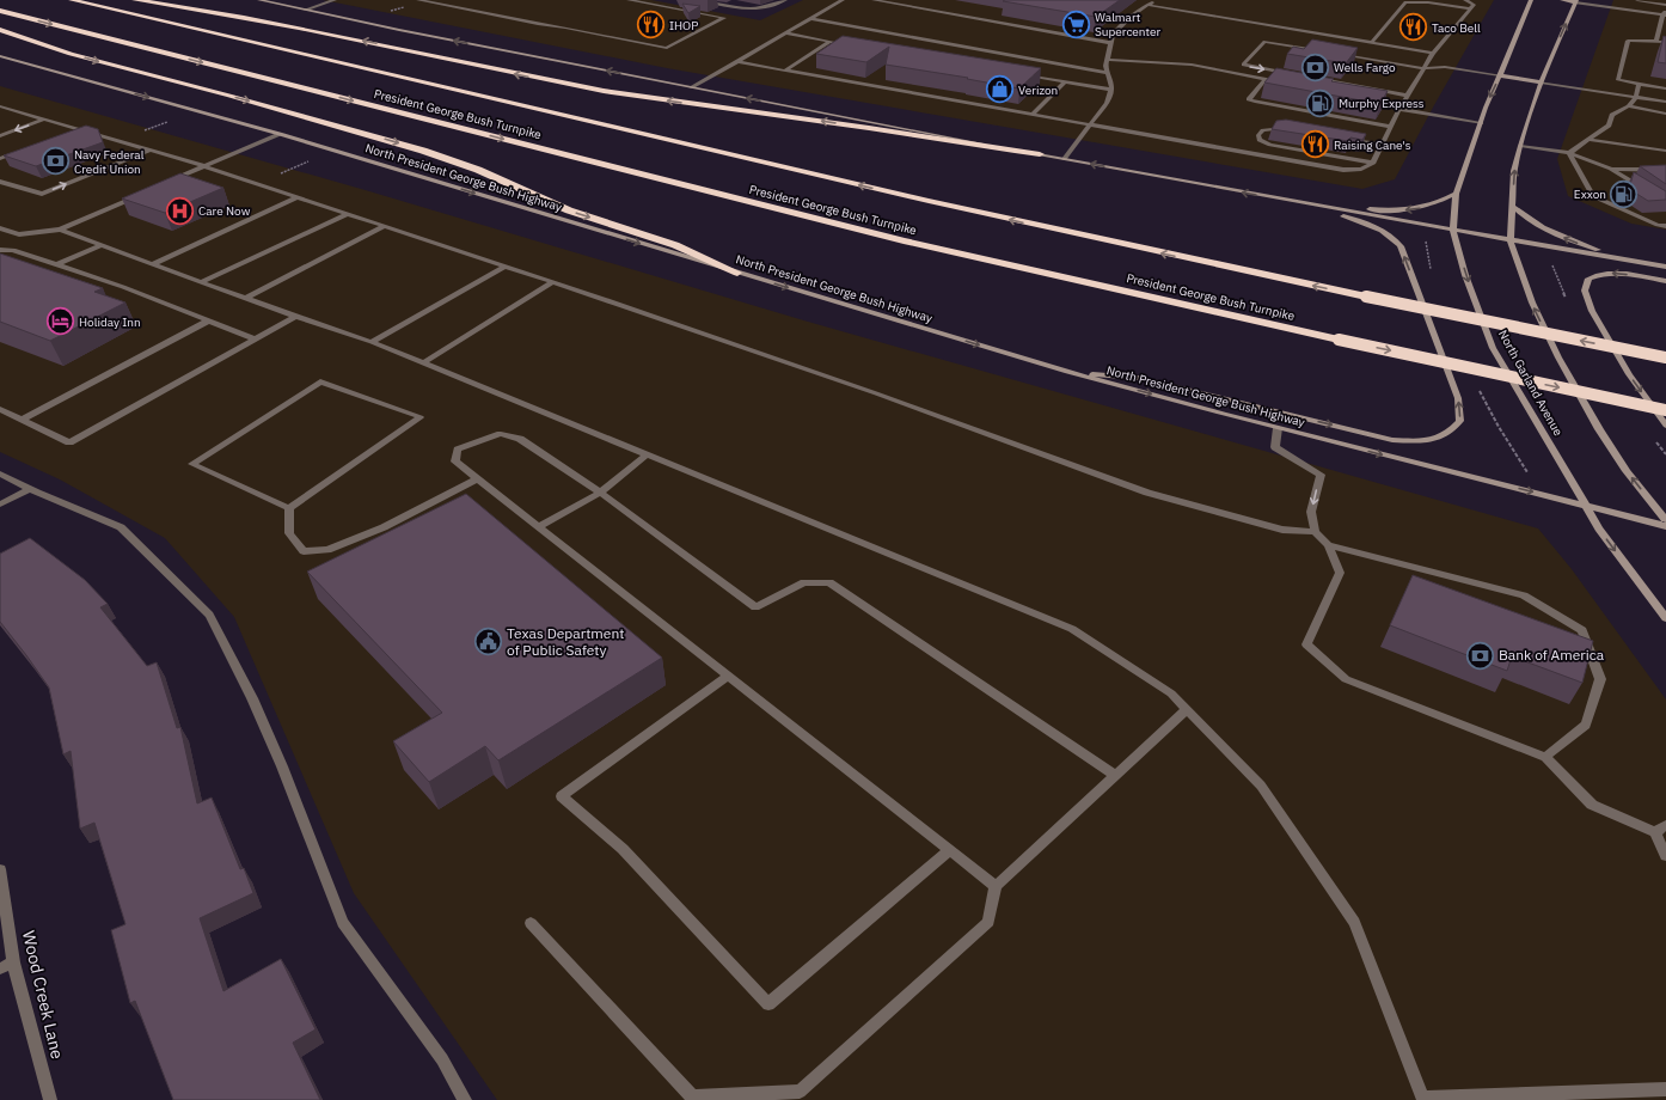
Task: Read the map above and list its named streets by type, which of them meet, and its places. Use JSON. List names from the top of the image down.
{
  "streets": {
    "highway": ["President George Bush Turnpike"],
    "main road": ["North President George Bush Highway", "North Garland Avenue"],
    "street": ["Wood Creek Lane"]
  },
  "crossings": [
    ["North President George Bush Highway", "North Garland Avenue"]
  ],
  "one_way": ["North President George Bush Highway"],
  "places": {
    "supermarket": ["Walmart Supercenter"],
    "restaurant": ["IHOP", "Taco Bell", "Raising Cane's"],
    "bank": ["Wells Fargo", "Navy Federal Credit Union", "Bank of America"],
    "shop": ["Verizon"],
    "fuel station": ["Murphy Express", "Exxon"],
    "hospital": ["Care Now"],
    "hotel": ["Holiday Inn"],
    "public building": ["Texas Department of Public Safety"]
  }
}
